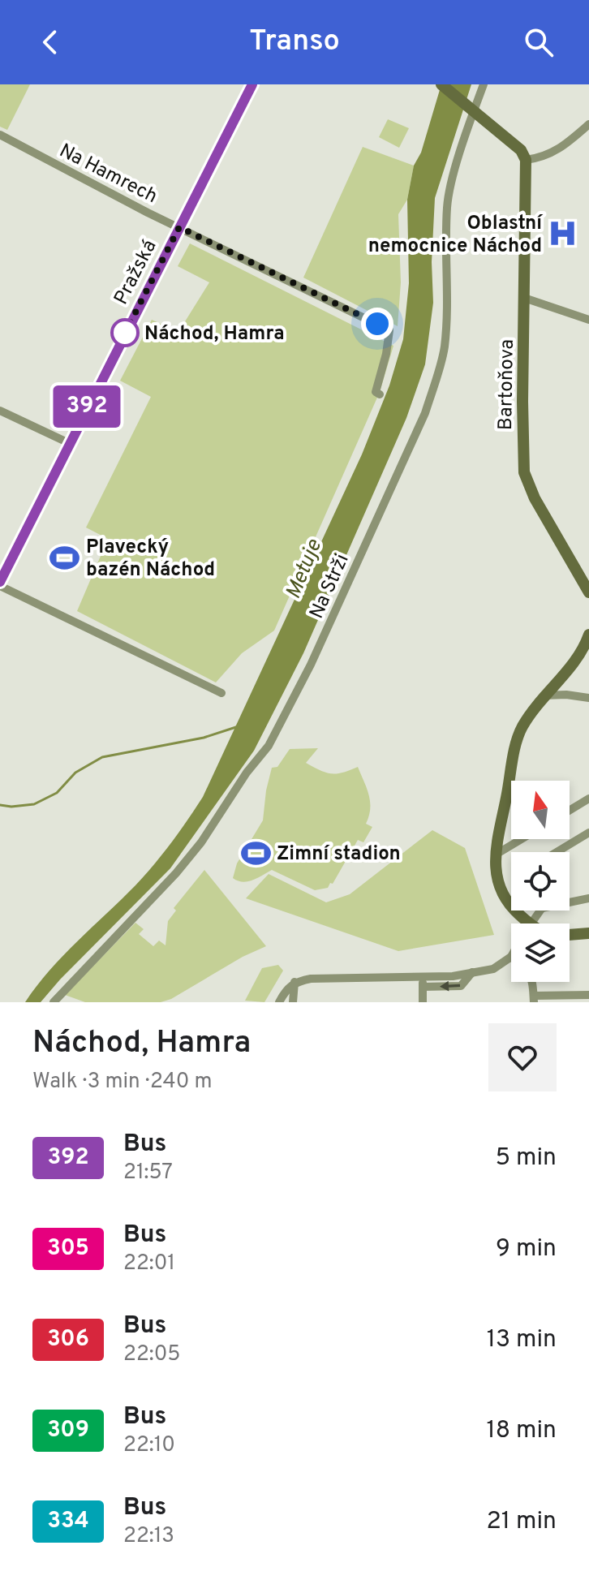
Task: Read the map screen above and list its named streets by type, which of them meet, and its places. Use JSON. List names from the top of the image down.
{
  "streets": {
    "main road": ["Pražská"],
    "street": ["Na Hamrech", "Bartoňova", "Na Strži"]
  },
  "crossings": [
    ["Na Hamrech", "Pražská"]
  ],
  "water": ["Metuje"],
  "places": {
    "hospital": ["Oblastní nemocnice Náchod"],
    "other": ["Náchod, Hamra"],
    "sports": ["Plavecký bazén Náchod", "Zimní stadion"]
  },
  "lines": ["bus line 392"],
  "north": "top",
  "page": {
    "header": "Transo",
    "on_map": "392",
    "heading": ["Náchod, Hamra", "Walk · 3 min · 240 m"],
    "list": [
      {
        "mark": "392",
        "name": "Bus",
        "note": "21:57",
        "value": "5 min"
      },
      {
        "mark": "305",
        "name": "Bus",
        "note": "22:01",
        "value": "9 min"
      },
      {
        "mark": "306",
        "name": "Bus",
        "note": "22:05",
        "value": "13 min"
      },
      {
        "mark": "309",
        "name": "Bus",
        "note": "22:10",
        "value": "18 min"
      },
      {
        "mark": "334",
        "name": "Bus",
        "note": "22:13",
        "value": "21 min"
      }
    ]
  }
}
